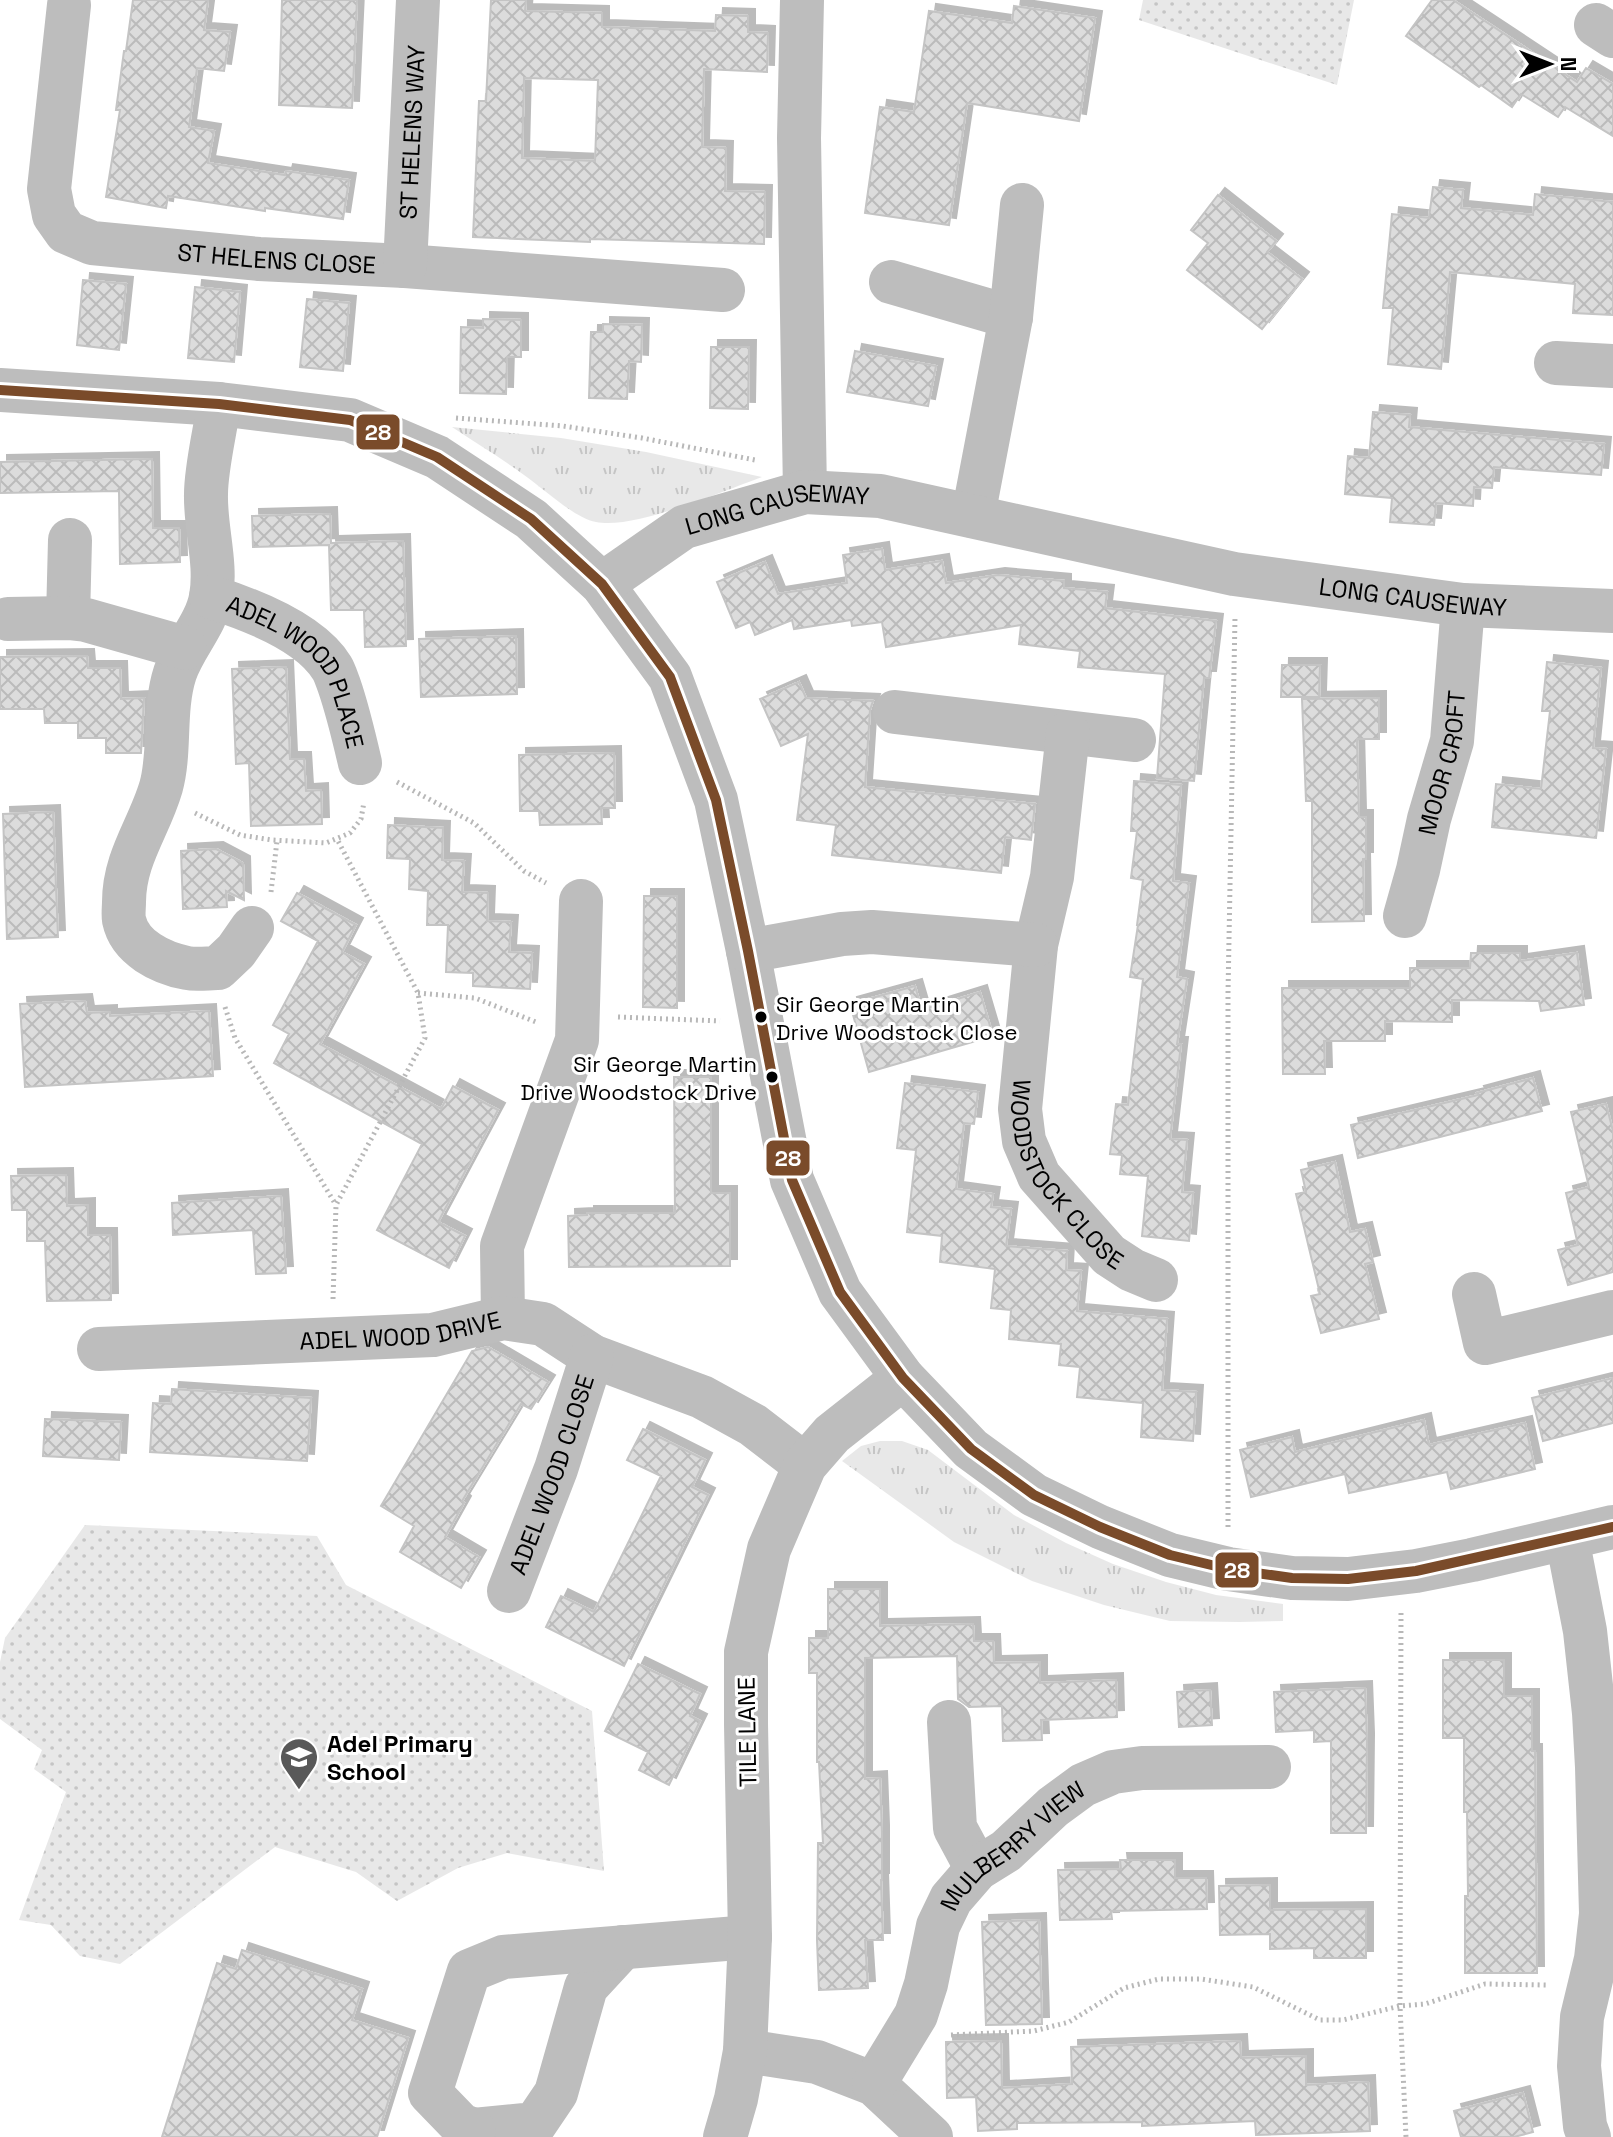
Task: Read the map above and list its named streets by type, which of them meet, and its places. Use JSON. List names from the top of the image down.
{
  "streets": {
    "street": [
      "ST HELENS WAY",
      "ST HELENS CLOSE",
      "LONG CAUSEWAY",
      "ADEL WOOD PLACE",
      "MOOR CROFT",
      "WOODSTOCK CLOSE",
      "ADEL WOOD DRIVE",
      "ADEL WOOD CLOSE",
      "TILE LANE",
      "MULBERRY VIEW"
    ]
  },
  "crossings": [
    ["ST HELENS WAY", "ST HELENS CLOSE"],
    ["LONG CAUSEWAY", "MOOR CROFT"],
    ["ADEL WOOD DRIVE", "ADEL WOOD CLOSE"],
    ["ADEL WOOD DRIVE", "TILE LANE"]
  ],
  "places": {
    "other": ["Sir George Martin Drive Woodstock Close", "Sir George Martin Drive Woodstock Drive"],
    "school or university": ["Adel Primary School"]
  },
  "lines": ["transit line 28"],
  "north": "right"
}
